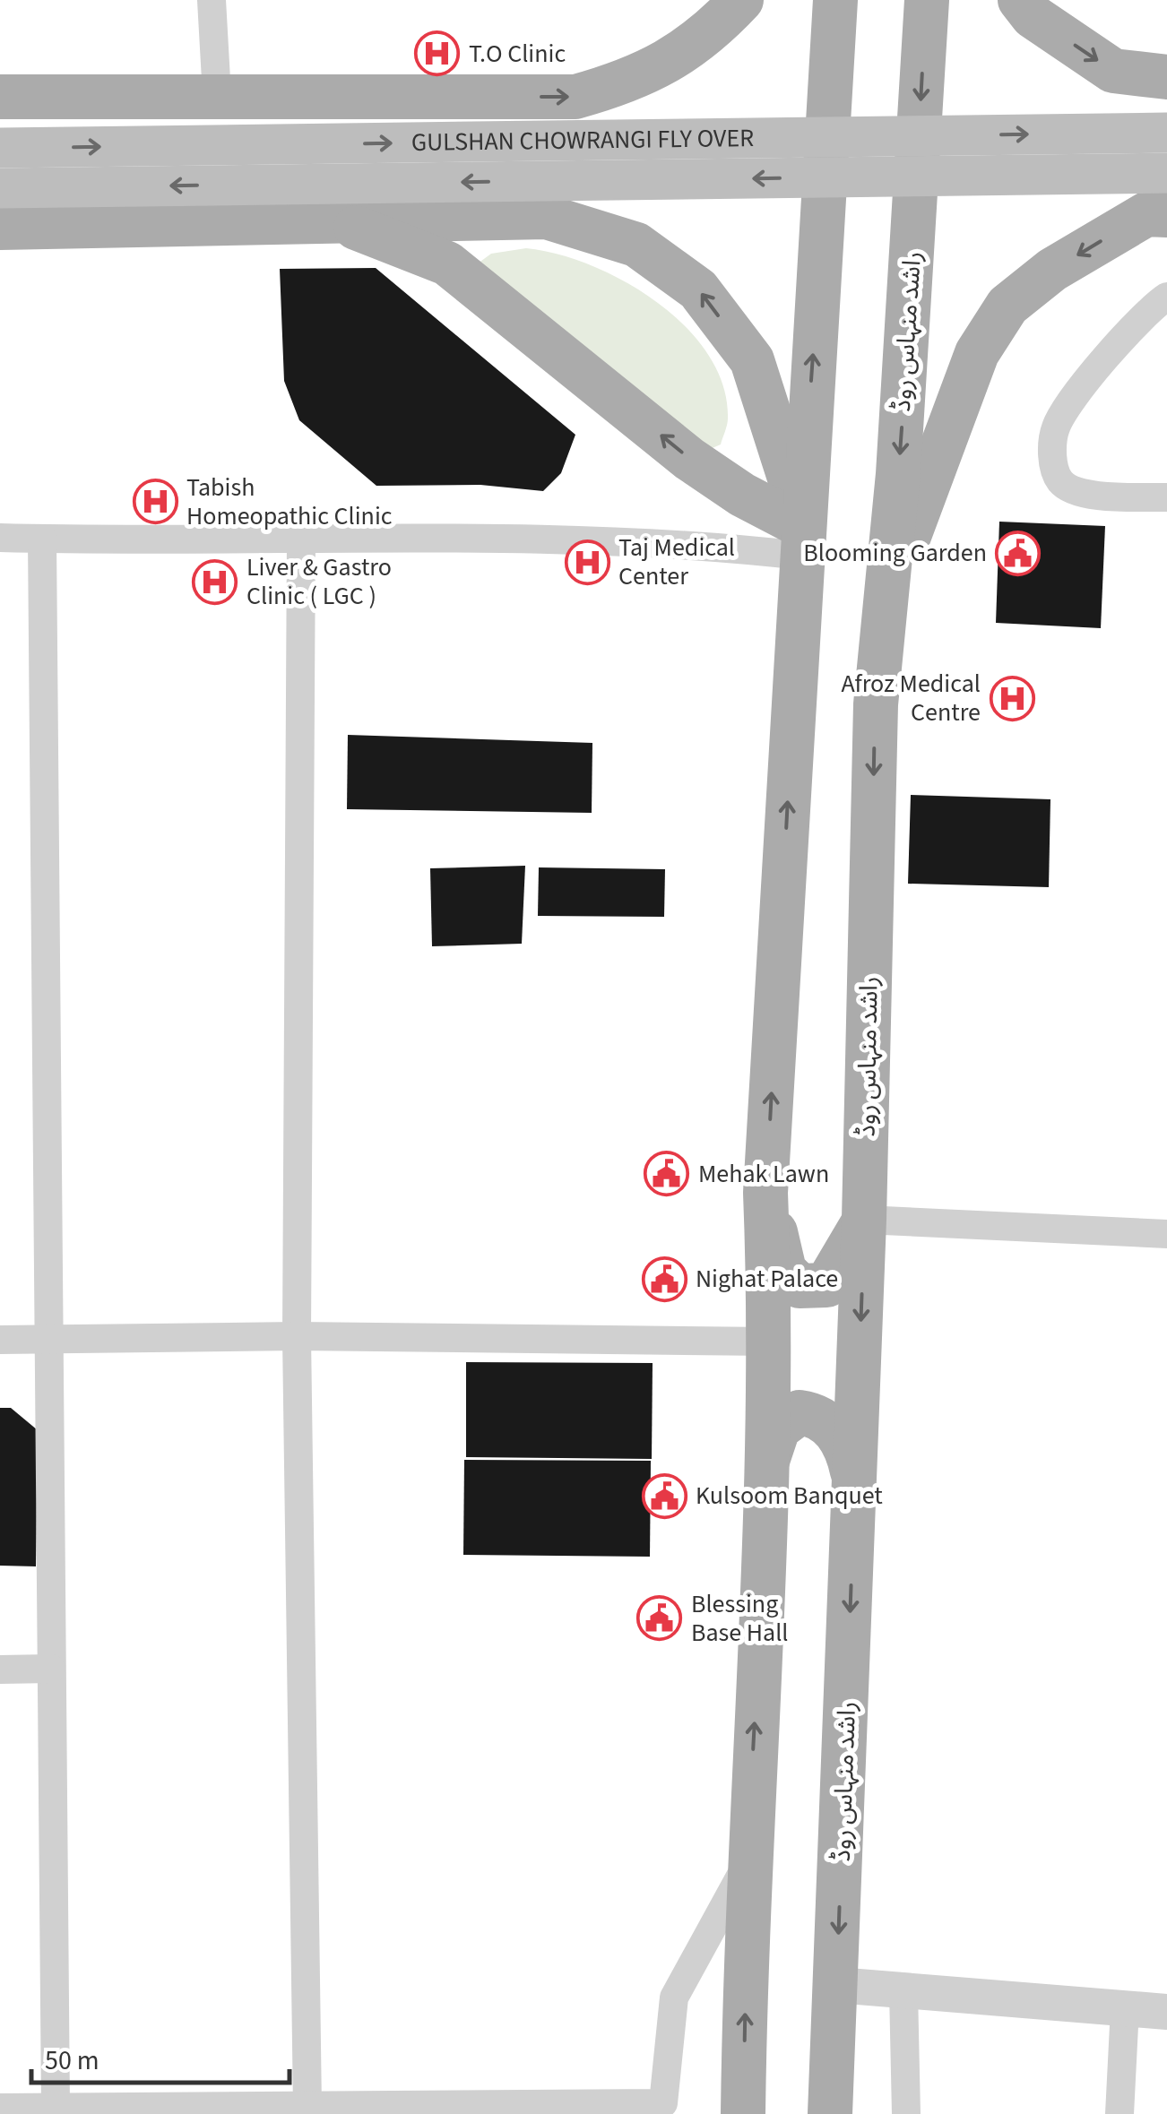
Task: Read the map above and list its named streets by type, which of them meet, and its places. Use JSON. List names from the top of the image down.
{
  "streets": {
    "main road": ["GULSHAN CHOWRANGI FLY OVER", "راشد منہاس روڈ"]
  },
  "places": {
    "hospital": [
      "T.O Clinic",
      "Tabish Homeopathic Clinic",
      "Taj Medical Center",
      "Liver & Gastro Clinic ( LGC )",
      "Afroz Medical Centre"
    ],
    "public building": [
      "Blooming Garden",
      "Mehak Lawn",
      "Nighat Palace",
      "Kulsoom Banquet",
      "Blessing Base Hall"
    ]
  },
  "scale_bar": "50 m"
}
